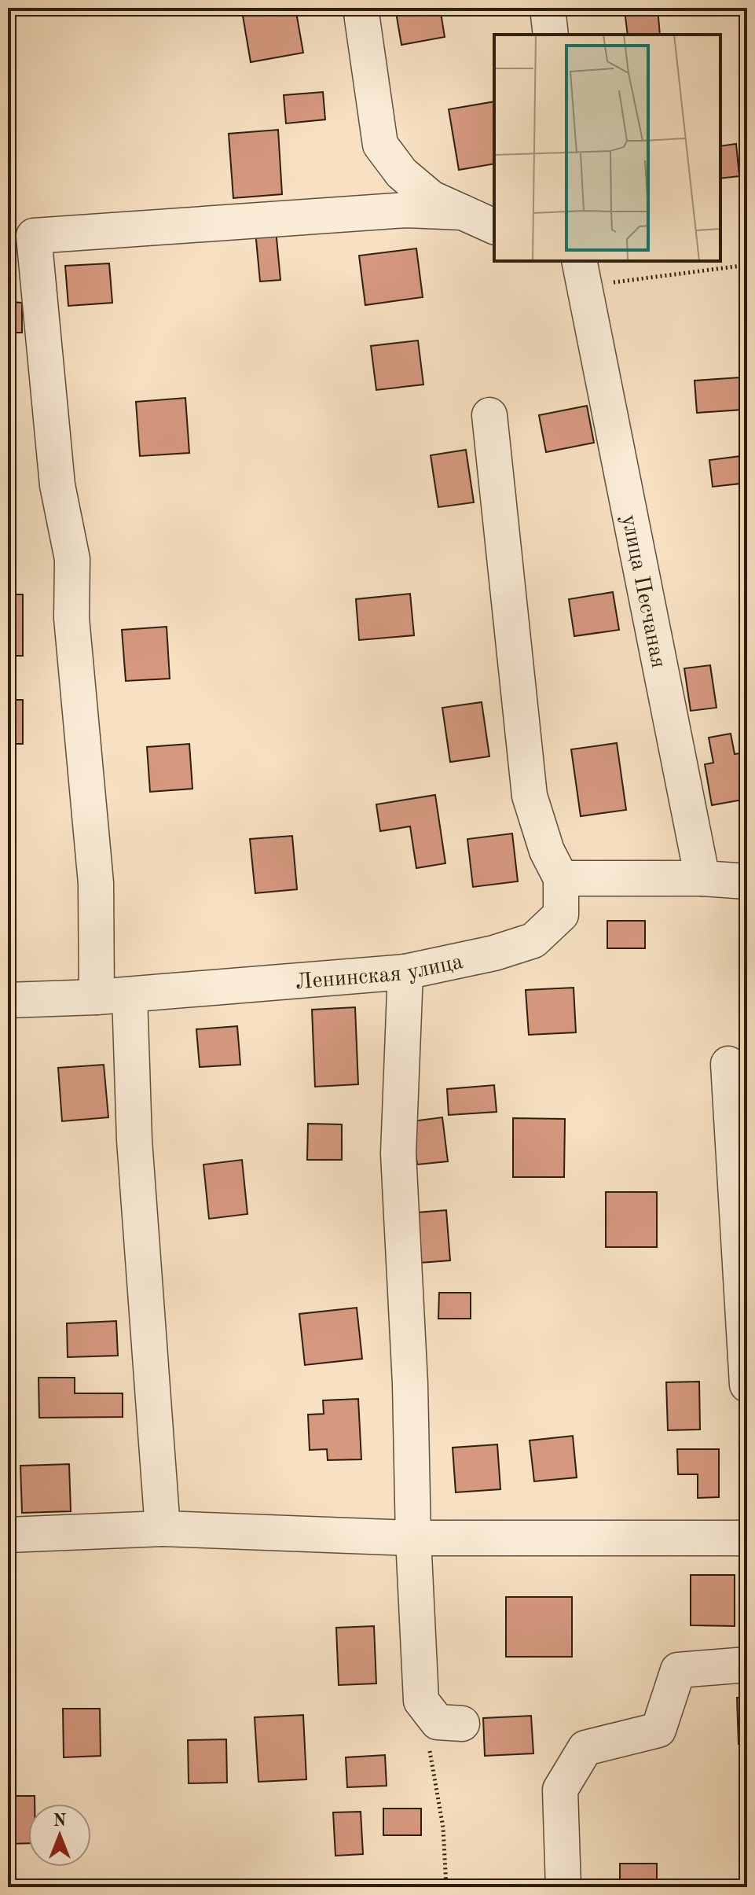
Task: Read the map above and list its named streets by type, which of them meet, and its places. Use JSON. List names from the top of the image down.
{
  "streets": {
    "street": ["улица Песчаная", "Ленинская улица"]
  },
  "north": "top"
}
